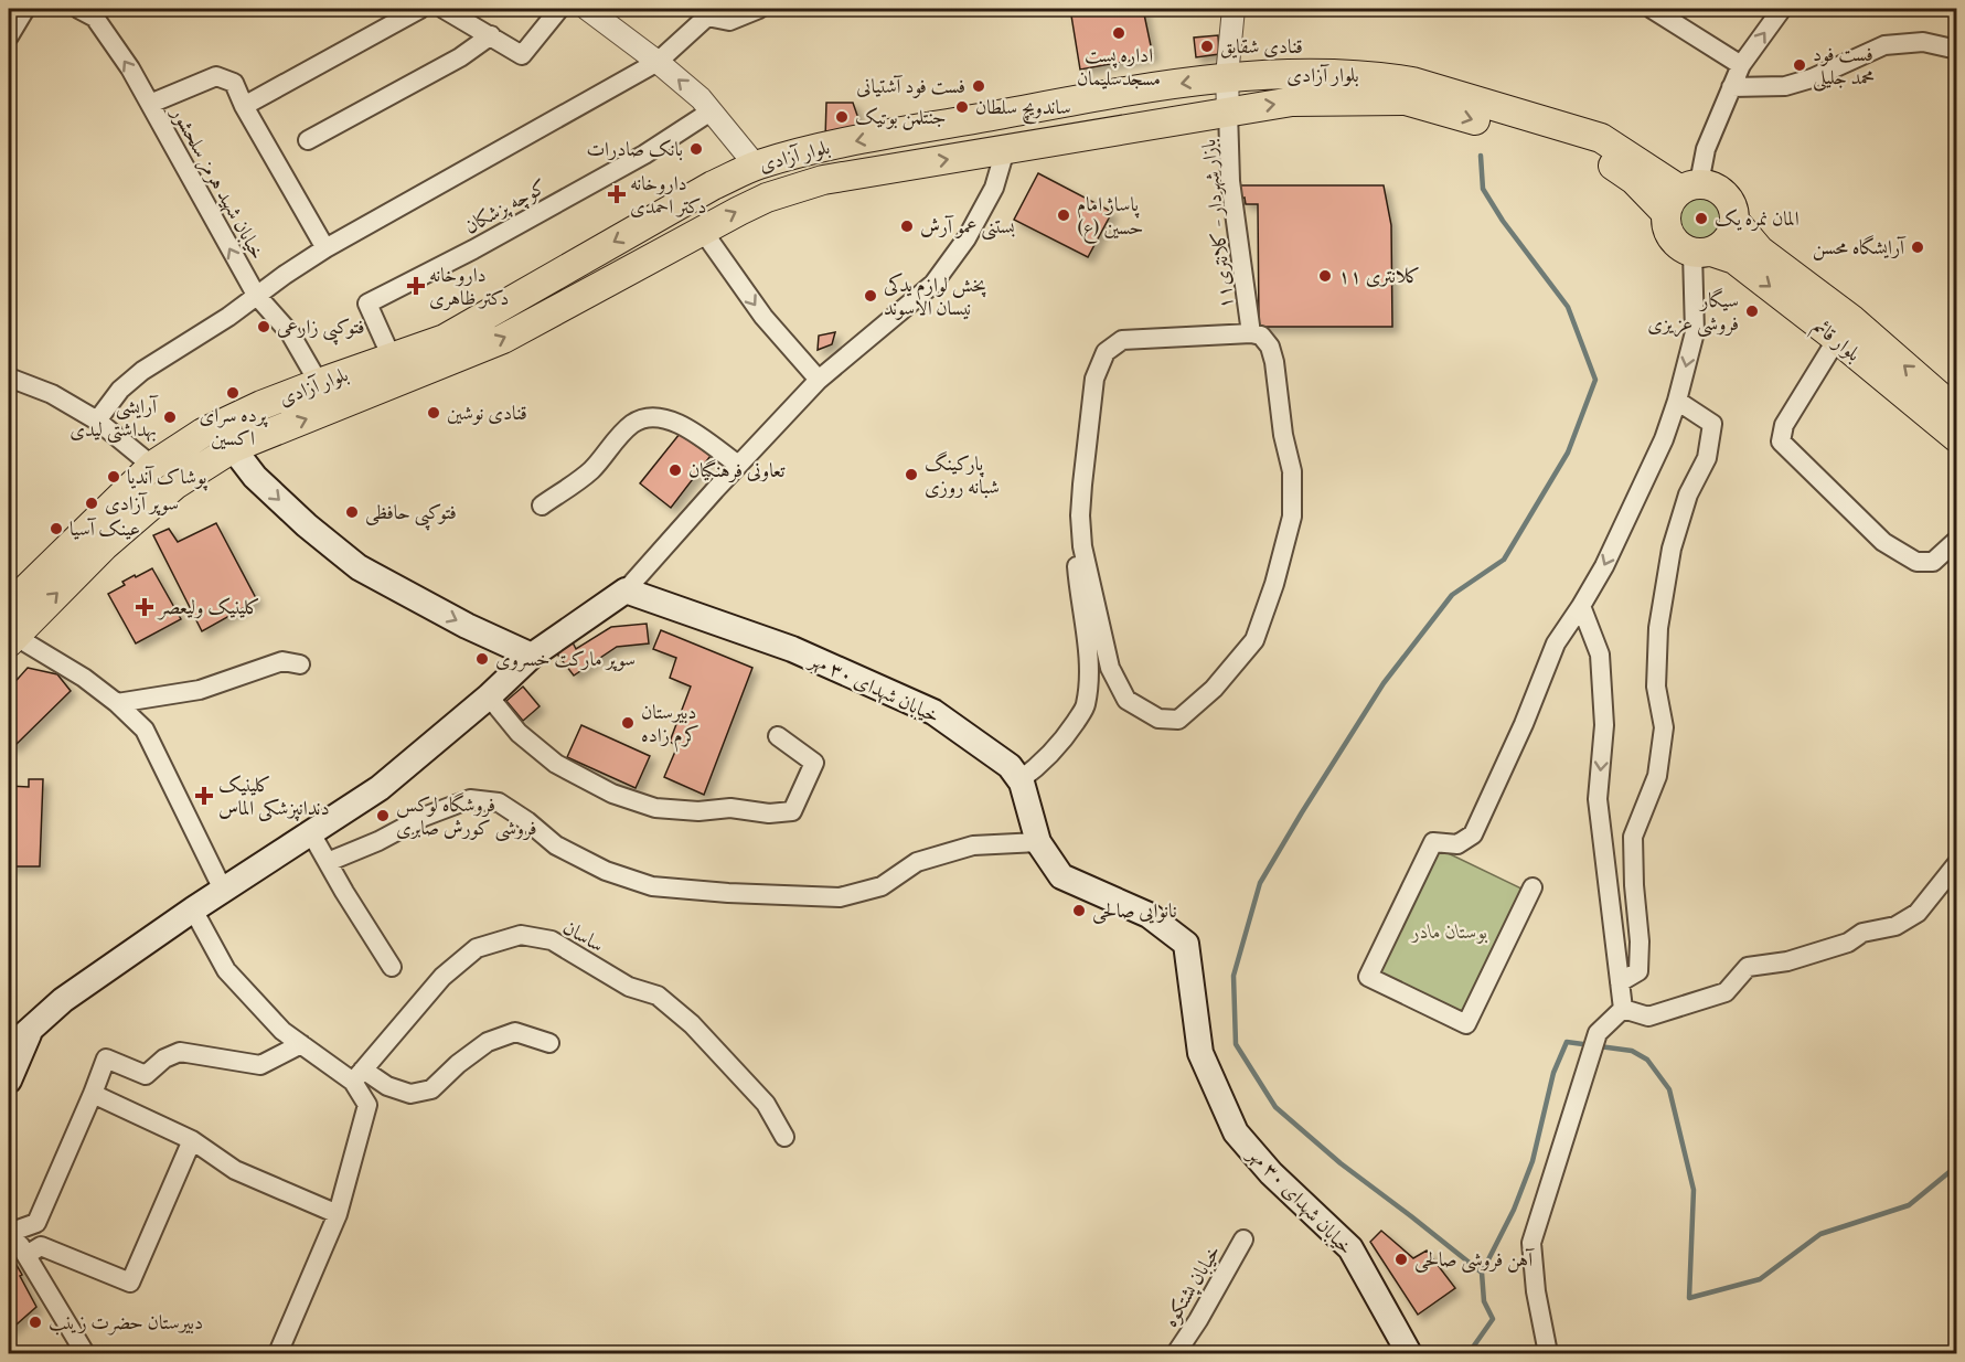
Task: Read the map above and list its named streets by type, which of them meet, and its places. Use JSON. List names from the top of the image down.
{
  "streets": {
    "main road": ["بلوار آزادی", "بلوار قائم", "خیابان شهدای ۳۰ مهر"],
    "street": [
      "خیابان شهید هرمز سلحشور",
      "کوچه پزشکان",
      "بازار شهردار - کلانتری۱۱",
      "ساسان",
      "خیابان پشتکوه"
    ]
  },
  "crossings": [
    ["بلوار آزادی", "خیابان شهید هرمز سلحشور"],
    ["بلوار آزادی", "کوچه پزشکان"],
    ["بلوار آزادی", "بازار شهردار - کلانتری۱۱"],
    ["بلوار آزادی", "بلوار قائم"]
  ],
  "parks": ["بوستان مادر"],
  "places": {
    "other": [
      "اداره پست مسجدسلیمان",
      "قنادی شقایق",
      "فست فود محمد جلیلی",
      "فست فود آشتیانی",
      "ساندویچ سلطان",
      "جنتلمن بوتیک",
      "بانک صادرات",
      "پاساژ امام حسین (ع)",
      "المان نمره یک",
      "بستنی عمو آرش",
      "آرایشگاه محسن",
      "کلانتری ۱۱",
      "پخش لوازم یدکی نیسان الاسوند",
      "سیگار فروشی عزیزی",
      "فتوکپی زارعی",
      "پرده سرای اکسین",
      "قنادی نوشین",
      "آرایشی بهداشتی لیدی",
      "تعاونی فرهنگیان",
      "پارکینگ شبانه روزی",
      "پوشاک آندیا",
      "سوپر آزادی",
      "فتوکپی حافظی",
      "عینک آسیا",
      "سوپر مارکت خسروی",
      "دبیرستان کرم زاده",
      "فروشگاه لوکس فروشی کورش صابری",
      "نانوایی صالحی",
      "آهن فروشی صالحی",
      "دبیرستان حضرت زینب"
    ],
    "health": [
      "داروخانه دکتر احمدی",
      "داروخانه دکتر ظاهری",
      "کلینیک ولیعصر",
      "کلینیک دندانپزشکی الماس"
    ]
  }
}
